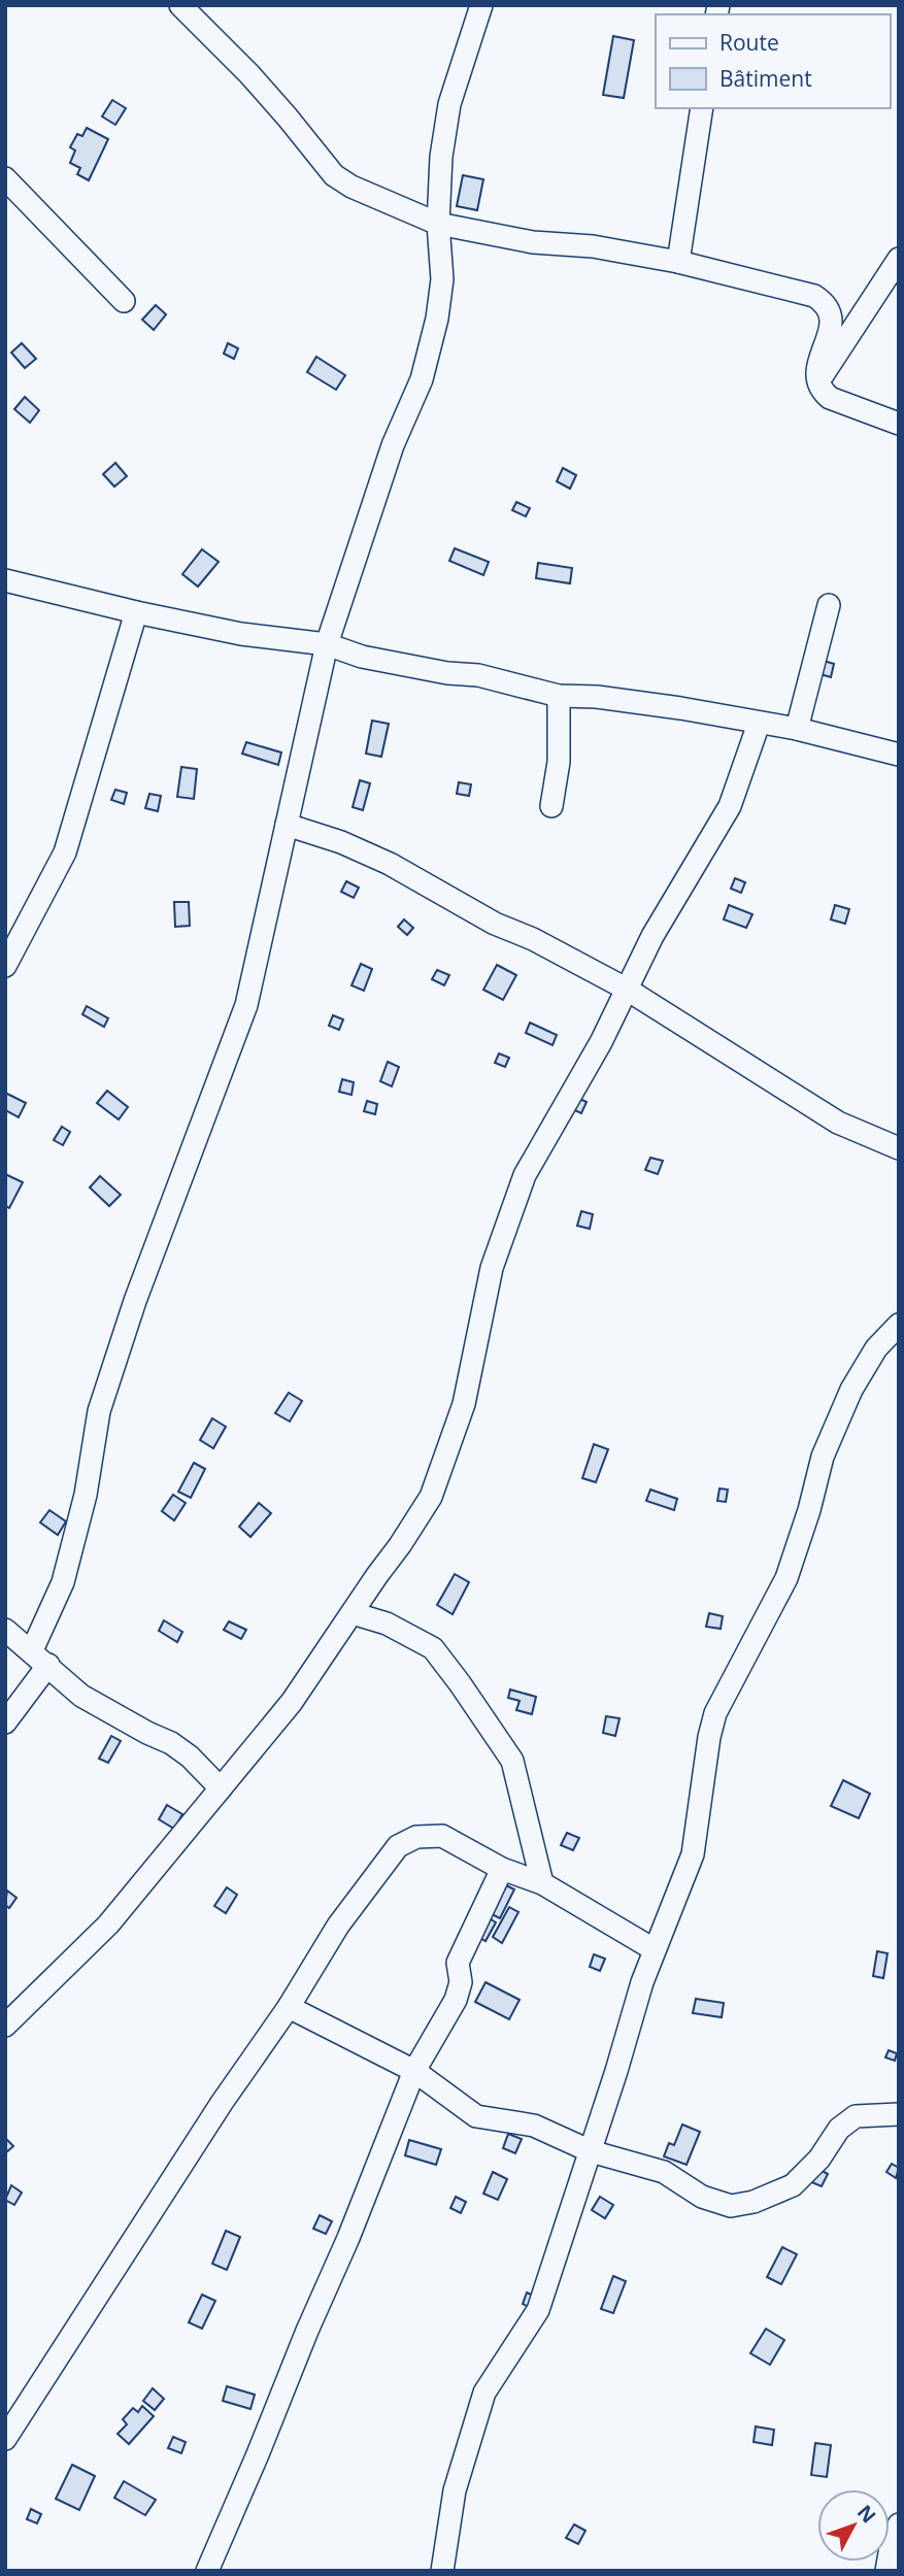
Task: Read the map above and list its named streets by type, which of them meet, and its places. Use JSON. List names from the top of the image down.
{
  "legend": ["Route", "Bâtiment"],
  "north": "top right"
}
